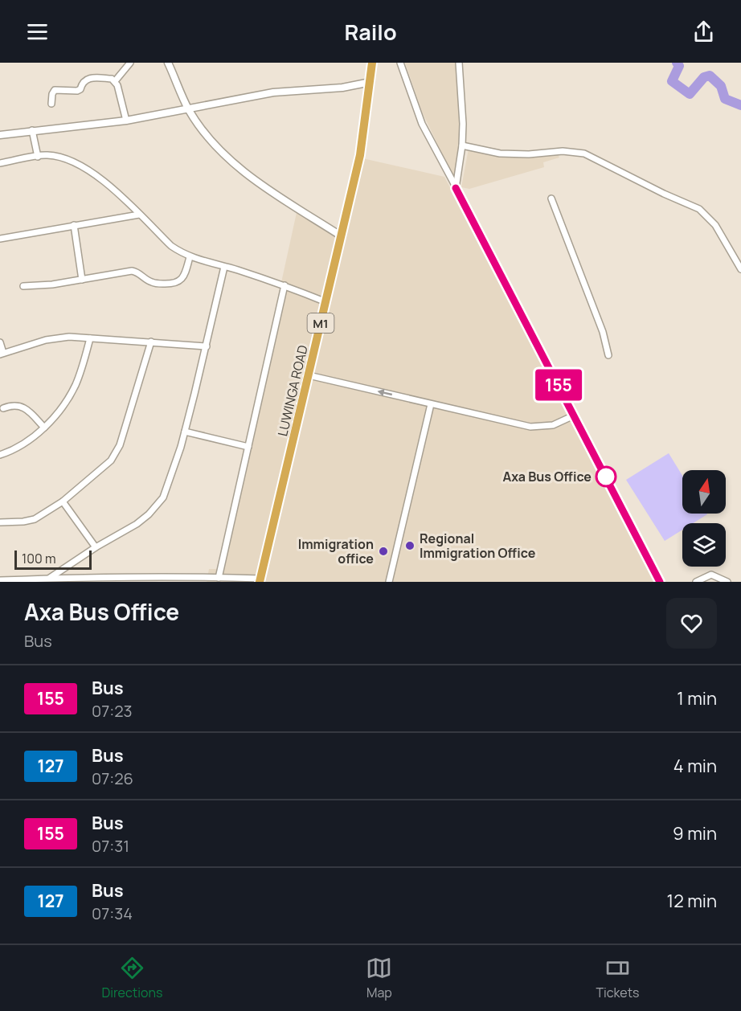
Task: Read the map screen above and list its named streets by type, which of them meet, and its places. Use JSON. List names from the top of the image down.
{
  "streets": {
    "highway": ["M1", "LUWINGA ROAD"]
  },
  "places": ["Axa Bus Office", "Regional Immigration Office", "Immigration office"],
  "lines": ["bus line 155"],
  "scale_bar": "100 m",
  "north": "top",
  "page": {
    "header": "Railo",
    "on_map": "155",
    "scale": "100 m",
    "heading": ["Axa Bus Office", "Bus"],
    "list": [
      {
        "mark": "155",
        "name": "Bus",
        "note": "07:23",
        "value": "1 min"
      },
      {
        "mark": "127",
        "name": "Bus",
        "note": "07:26",
        "value": "4 min"
      },
      {
        "mark": "155",
        "name": "Bus",
        "note": "07:31",
        "value": "9 min"
      },
      {
        "mark": "127",
        "name": "Bus",
        "note": "07:34",
        "value": "12 min"
      }
    ],
    "tabs": ["Directions", "Map", "Tickets"]
  }
}
